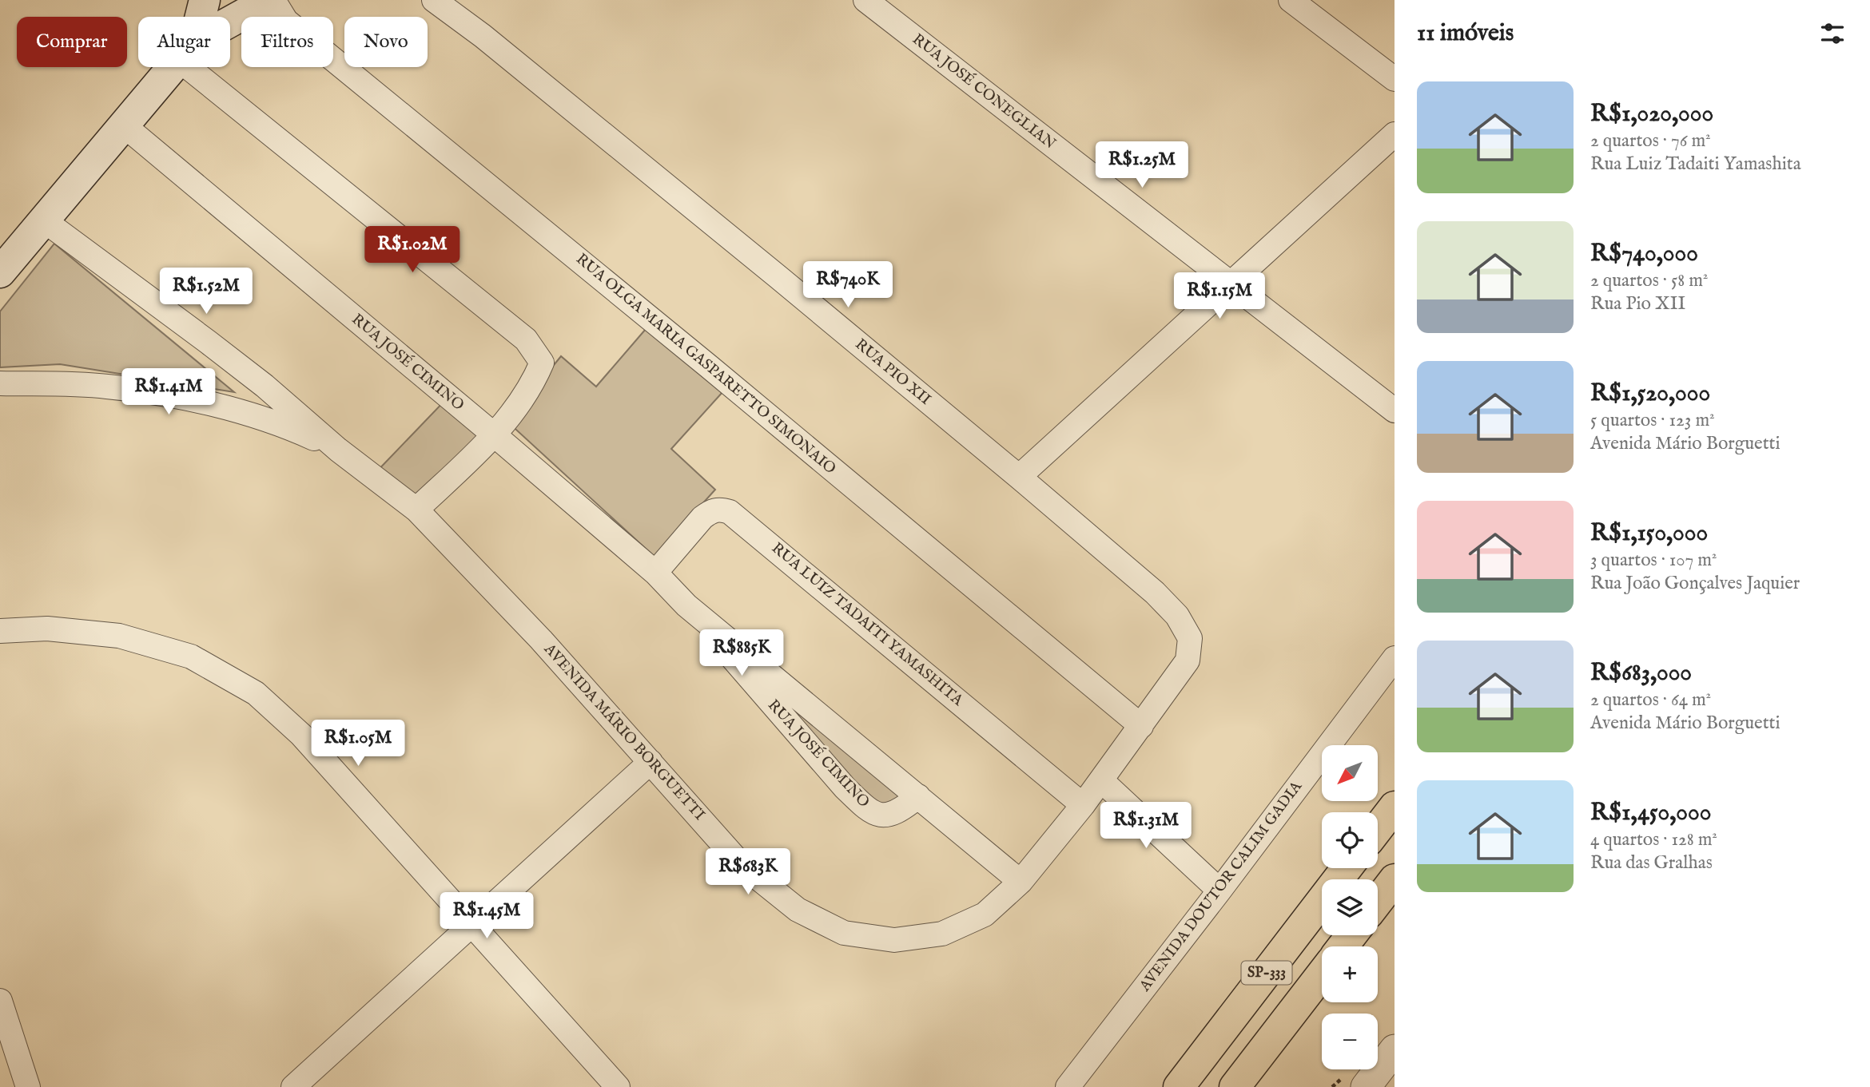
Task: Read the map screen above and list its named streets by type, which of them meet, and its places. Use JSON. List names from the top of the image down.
{
  "streets": {
    "highway": ["SP-333"],
    "street": [
      "RUA JOSÉ CONEGLIAN",
      "RUA JOSÉ CIMINO",
      "RUA OLGA MARIA GASPARETTO SIMONAIO",
      "RUA PIO XII",
      "RUA LUIZ TADAITI YAMASHITA",
      "AVENIDA MÁRIO BORGUETTI",
      "AVENIDA DOUTOR CALIM GADIA"
    ]
  },
  "crossings": [
    ["RUA JOSÉ CIMINO", "RUA LUIZ TADAITI YAMASHITA"],
    ["RUA JOSÉ CIMINO", "AVENIDA MÁRIO BORGUETTI"],
    ["RUA OLGA MARIA GASPARETTO SIMONAIO", "AVENIDA MÁRIO BORGUETTI"],
    ["RUA PIO XII", "AVENIDA MÁRIO BORGUETTI"],
    ["RUA LUIZ TADAITI YAMASHITA", "AVENIDA MÁRIO BORGUETTI"]
  ],
  "north": "bottom left",
  "page": {
    "heading": "11 imóveis",
    "chip": [
      "Comprar",
      "Alugar",
      "Filtros",
      "Novo"
    ],
    "list": [
      {
        "name": "R$1,020,000",
        "note": "2 quartos · 76 m² · Rua Luiz Tadaiti Yamashita"
      },
      {
        "name": "R$740,000",
        "note": "2 quartos · 58 m² · Rua Pio XII"
      },
      {
        "name": "R$1,520,000",
        "note": "5 quartos · 123 m² · Avenida Mário Borguetti"
      },
      {
        "name": "R$1,150,000",
        "note": "3 quartos · 107 m² · Rua João Gonçalves Jaquier"
      },
      {
        "name": "R$683,000",
        "note": "2 quartos · 64 m² · Avenida Mário Borguetti"
      },
      {
        "name": "R$1,450,000",
        "note": "4 quartos · 128 m² · Rua das Gralhas"
      }
    ],
    "price": [
      "R$1.25M",
      "R$1.02M",
      "R$740K",
      "R$1.52M",
      "R$1.15M",
      "R$1.41M",
      "R$885K",
      "R$1.05M",
      "R$1.31M",
      "R$683K",
      "R$1.45M"
    ],
    "map_buttons": ["+", "−"]
  }
}
